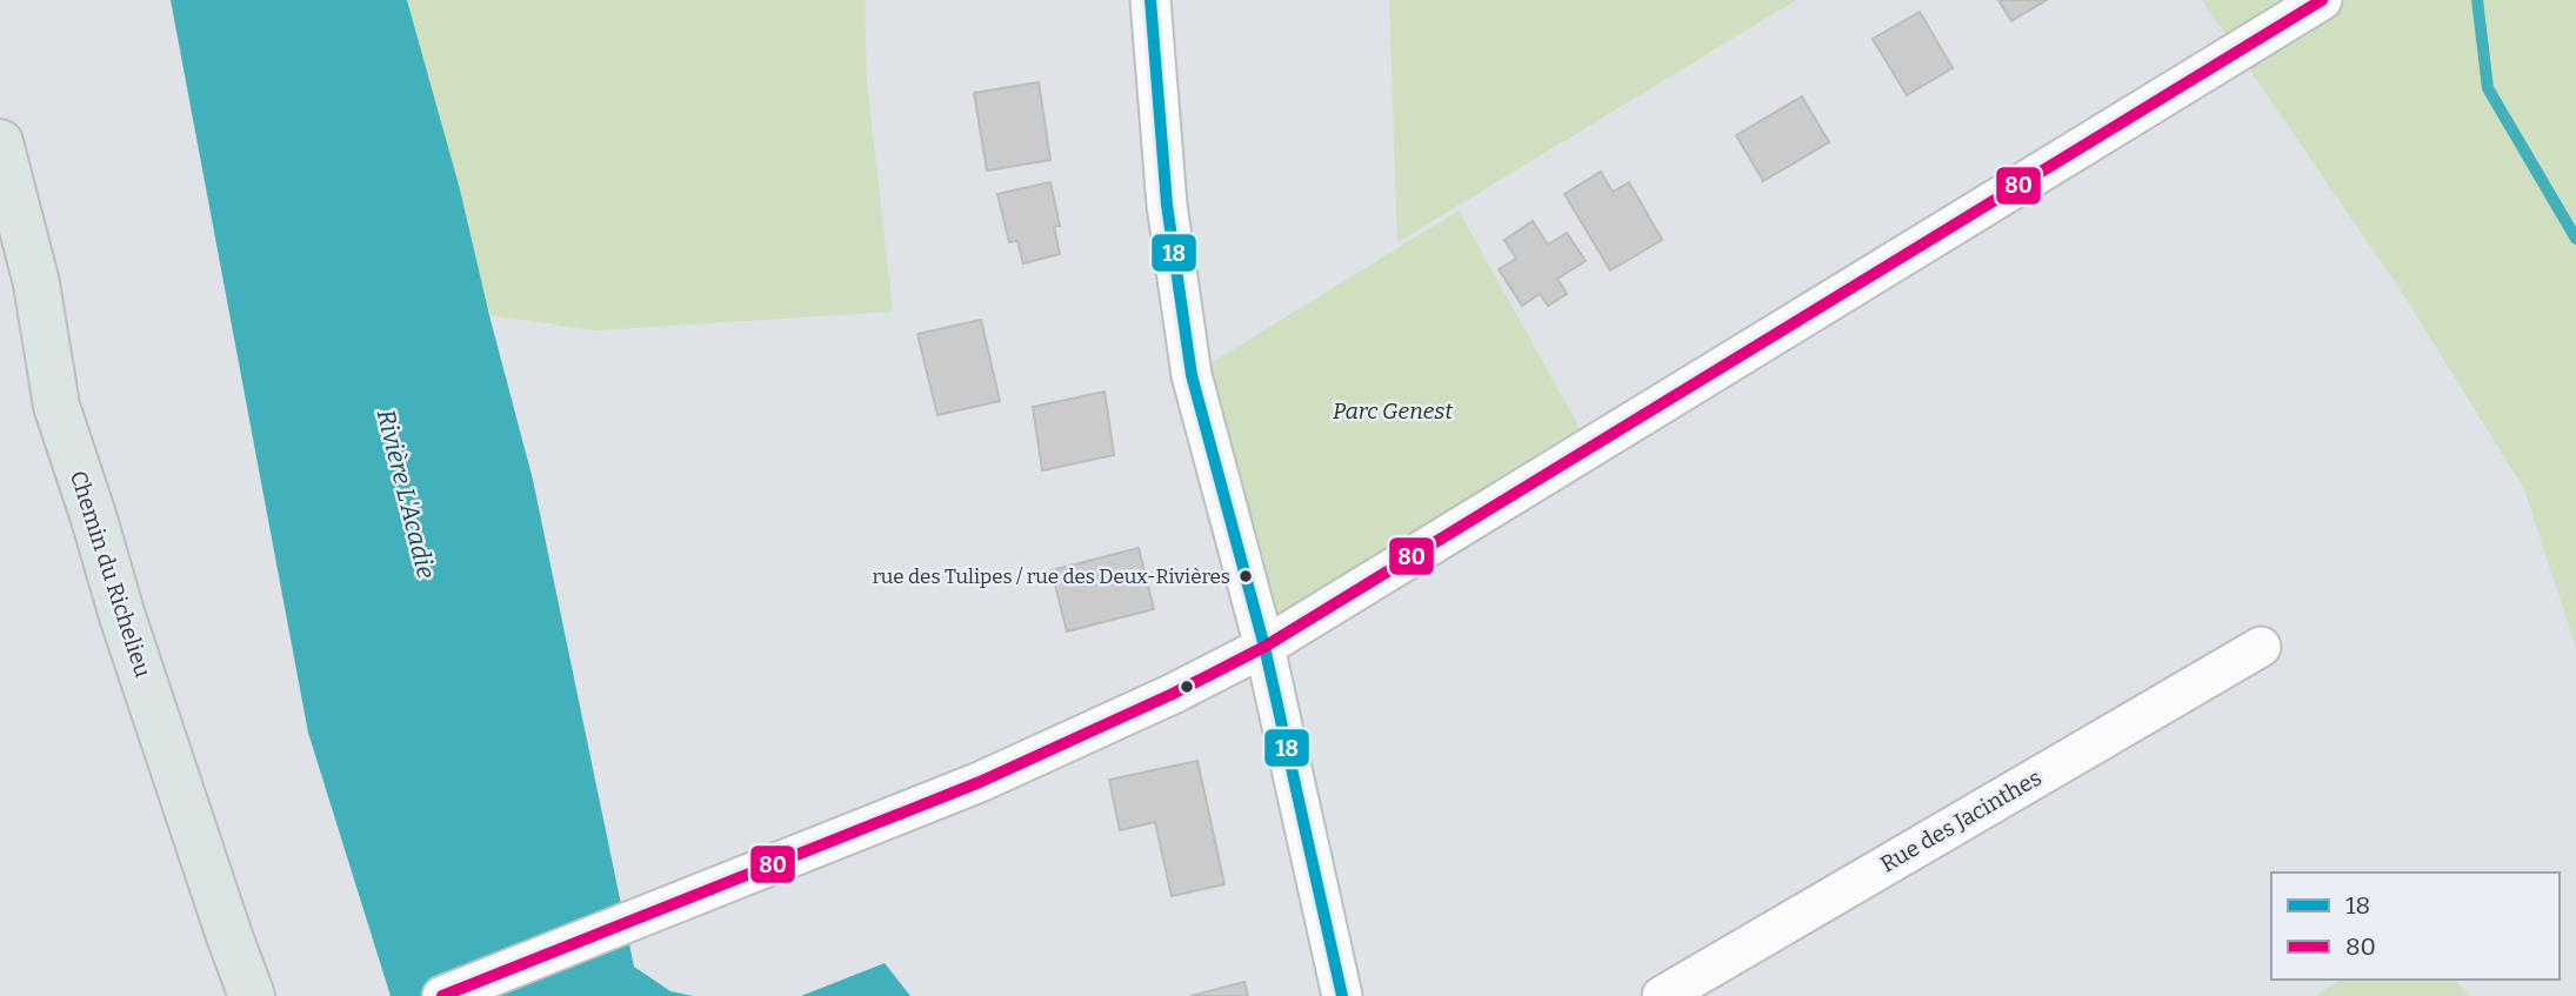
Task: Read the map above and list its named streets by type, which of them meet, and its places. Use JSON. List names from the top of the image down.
{
  "streets": {
    "main road": ["Chemin du Richelieu"],
    "street": ["Rue des Jacinthes"]
  },
  "water": ["Rivière L'Acadie"],
  "parks": ["Parc Genest"],
  "places": ["rue des Tulipes / rue des Deux-Rivières"],
  "lines": ["transit line 18", "transit line 80"],
  "legend": ["18", "80"]
}
